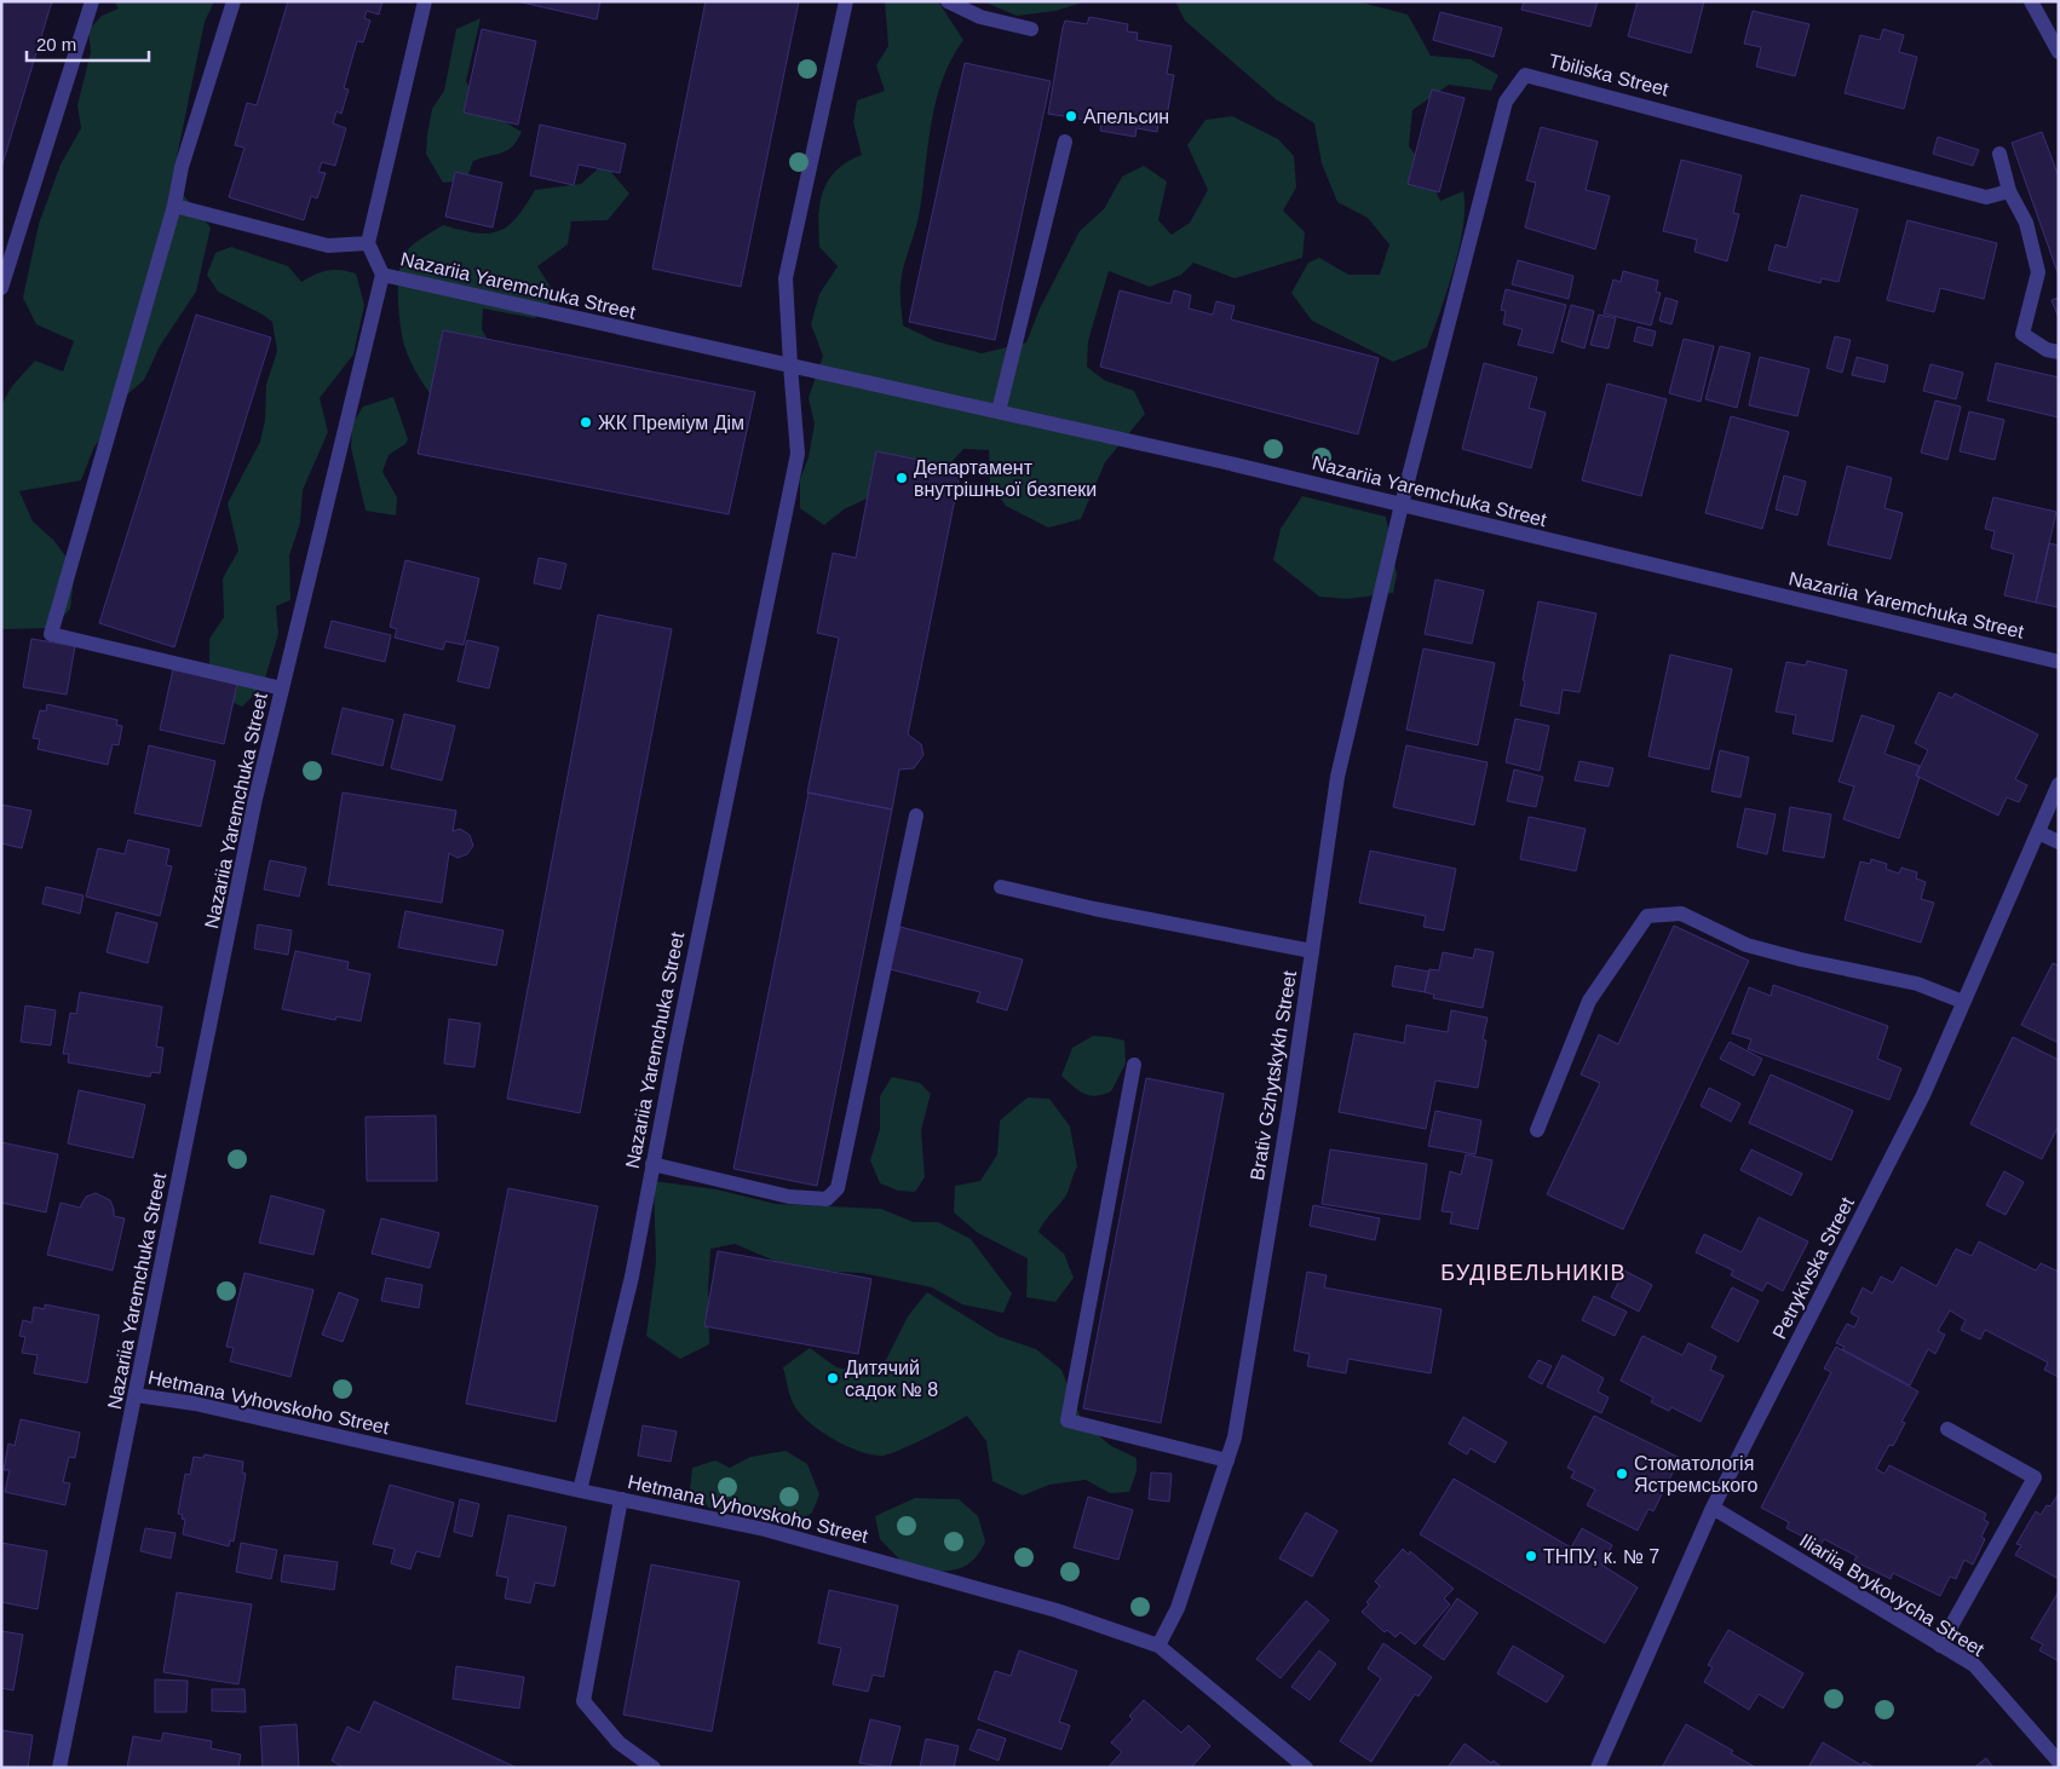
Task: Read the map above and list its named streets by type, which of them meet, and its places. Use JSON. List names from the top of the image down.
{
  "streets": {
    "street": [
      "Tbiliska Street",
      "Nazariia Yaremchuka Street",
      "Brativ Gzhytskykh Street",
      "Petrykivska Street",
      "Hetmana Vyhovskoho Street",
      "Iliariia Brykovycha Street"
    ]
  },
  "crossings": [
    ["Tbiliska Street", "Nazariia Yaremchuka Street"],
    ["Tbiliska Street", "Brativ Gzhytskykh Street"],
    ["Nazariia Yaremchuka Street", "Brativ Gzhytskykh Street"],
    ["Nazariia Yaremchuka Street", "Hetmana Vyhovskoho Street"],
    ["Brativ Gzhytskykh Street", "Hetmana Vyhovskoho Street"],
    ["Petrykivska Street", "Iliariia Brykovycha Street"]
  ],
  "districts": ["БУДІВЕЛЬНИКІВ"],
  "places": [
    "Апельсин",
    "ЖК Преміум Дім",
    "Департамент внутрішньої безпеки",
    "Дитячий садок № 8",
    "Стоматологія Ястремського",
    "ТНПУ, к. № 7"
  ],
  "scale_bar": "20 m"
}
